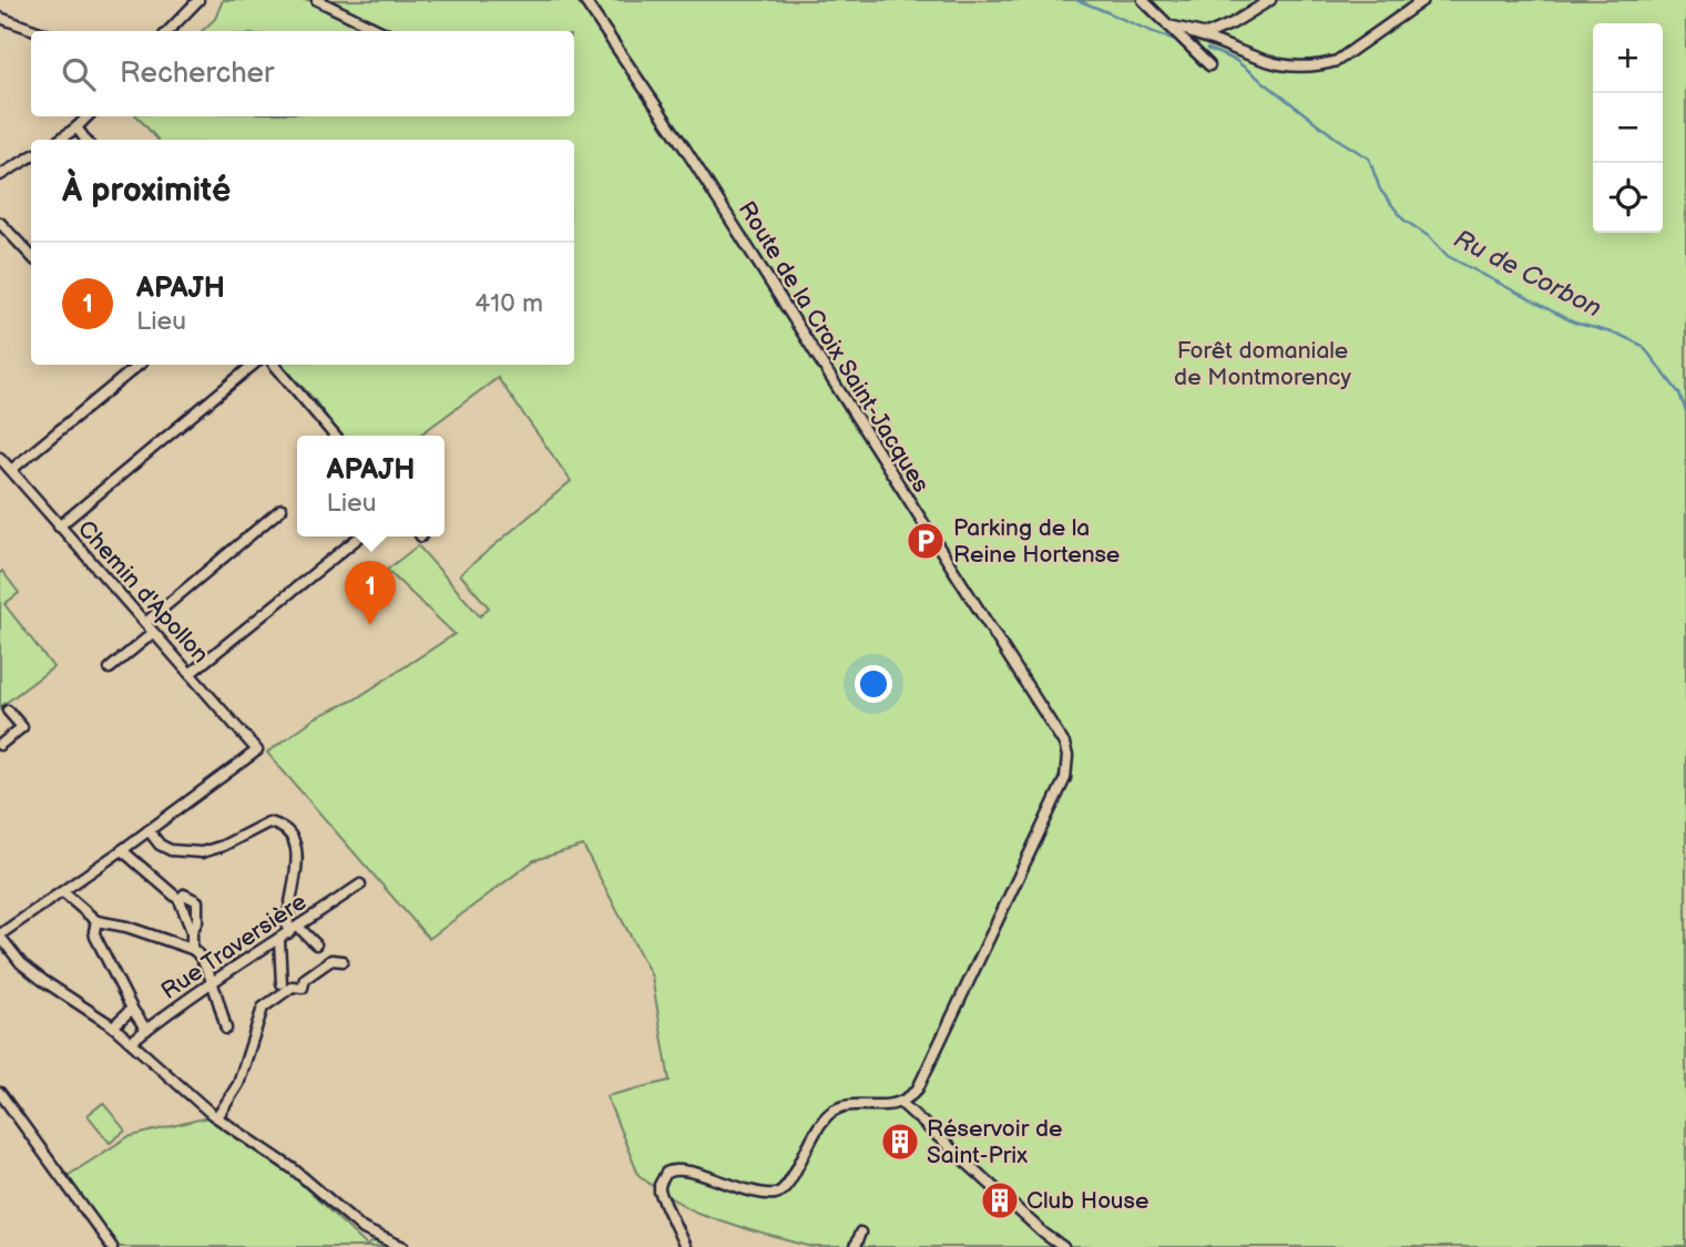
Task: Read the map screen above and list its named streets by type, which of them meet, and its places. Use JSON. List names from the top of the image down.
{
  "streets": {
    "street": ["Route de la Croix Saint-Jacques", "Chemin d'Apollon", "Rue Traversière"]
  },
  "water": ["Ru de Corbon"],
  "parks": ["Forêt domaniale de Montmorency"],
  "places": {
    "parking": ["Parking de la Reine Hortense"],
    "building": ["Réservoir de Saint-Prix", "Club House"]
  },
  "page": {
    "map_buttons": ["+", "−"],
    "search": "Rechercher",
    "heading": "À proximité",
    "list": [
      {
        "mark": "1",
        "name": "APAJH",
        "note": "Lieu",
        "value": "410 m"
      }
    ],
    "popup": ["APAJH", "Lieu"],
    "pins": "1"
  }
}
